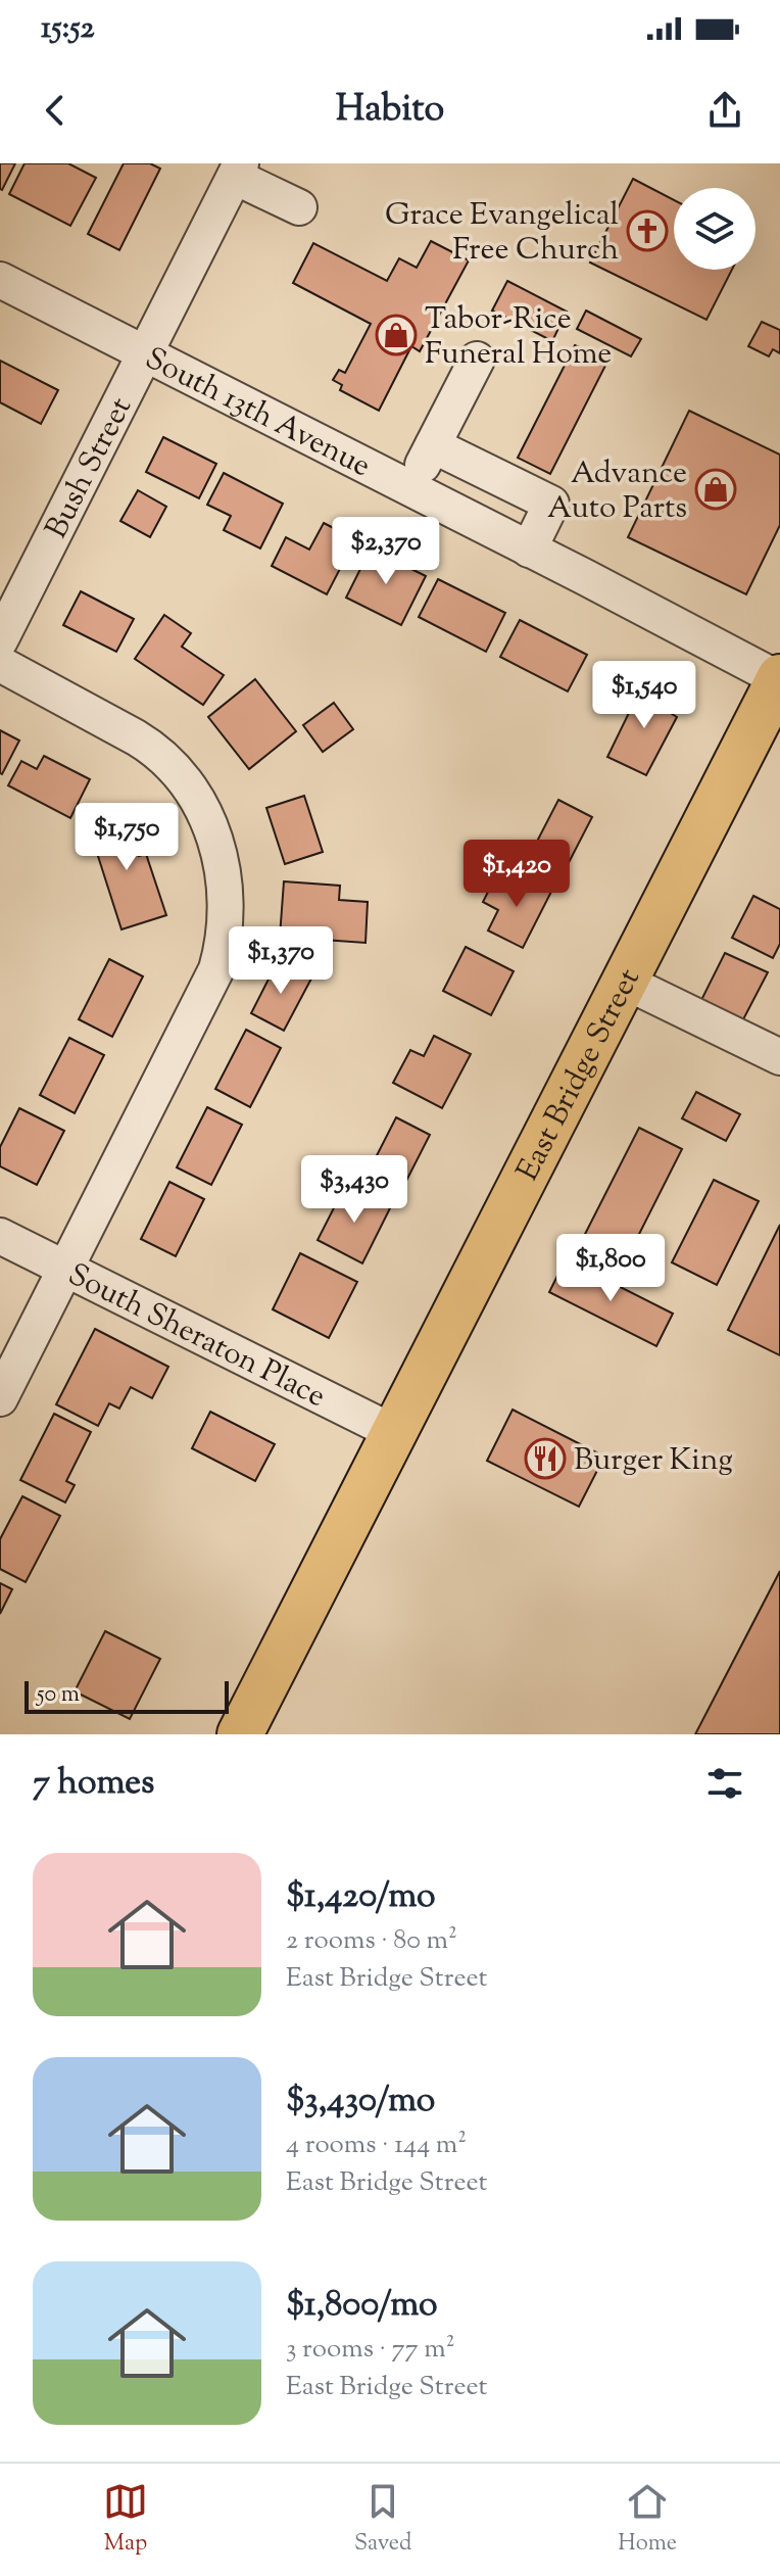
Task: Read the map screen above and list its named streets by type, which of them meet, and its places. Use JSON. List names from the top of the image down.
{
  "streets": {
    "main road": ["East Bridge Street"],
    "street": ["South 13th Avenue", "Bush Street", "South Sheraton Place"]
  },
  "crossings": [
    ["South 13th Avenue", "Bush Street"],
    ["South 13th Avenue", "East Bridge Street"],
    ["East Bridge Street", "South Sheraton Place"]
  ],
  "places": {
    "church": ["Grace Evangelical Free Church"],
    "shop": ["Tabor-Rice Funeral Home", "Advance Auto Parts"],
    "restaurant": ["Burger King"]
  },
  "scale_bar": "50 m",
  "page": {
    "status": "15:52",
    "header": "Habito",
    "price": [
      "$2,370",
      "$1,540",
      "$1,750",
      "$1,420",
      "$1,370",
      "$3,430",
      "$1,800"
    ],
    "scale": "50 m",
    "heading": "7 homes",
    "list": [
      {
        "name": "$1,420/mo",
        "note": "2 rooms · 80 m² · East Bridge Street"
      },
      {
        "name": "$3,430/mo",
        "note": "4 rooms · 144 m² · East Bridge Street"
      },
      {
        "name": "$1,800/mo",
        "note": "3 rooms · 77 m² · East Bridge Street"
      }
    ],
    "tabs": ["Map", "Saved", "Home"]
  }
}
